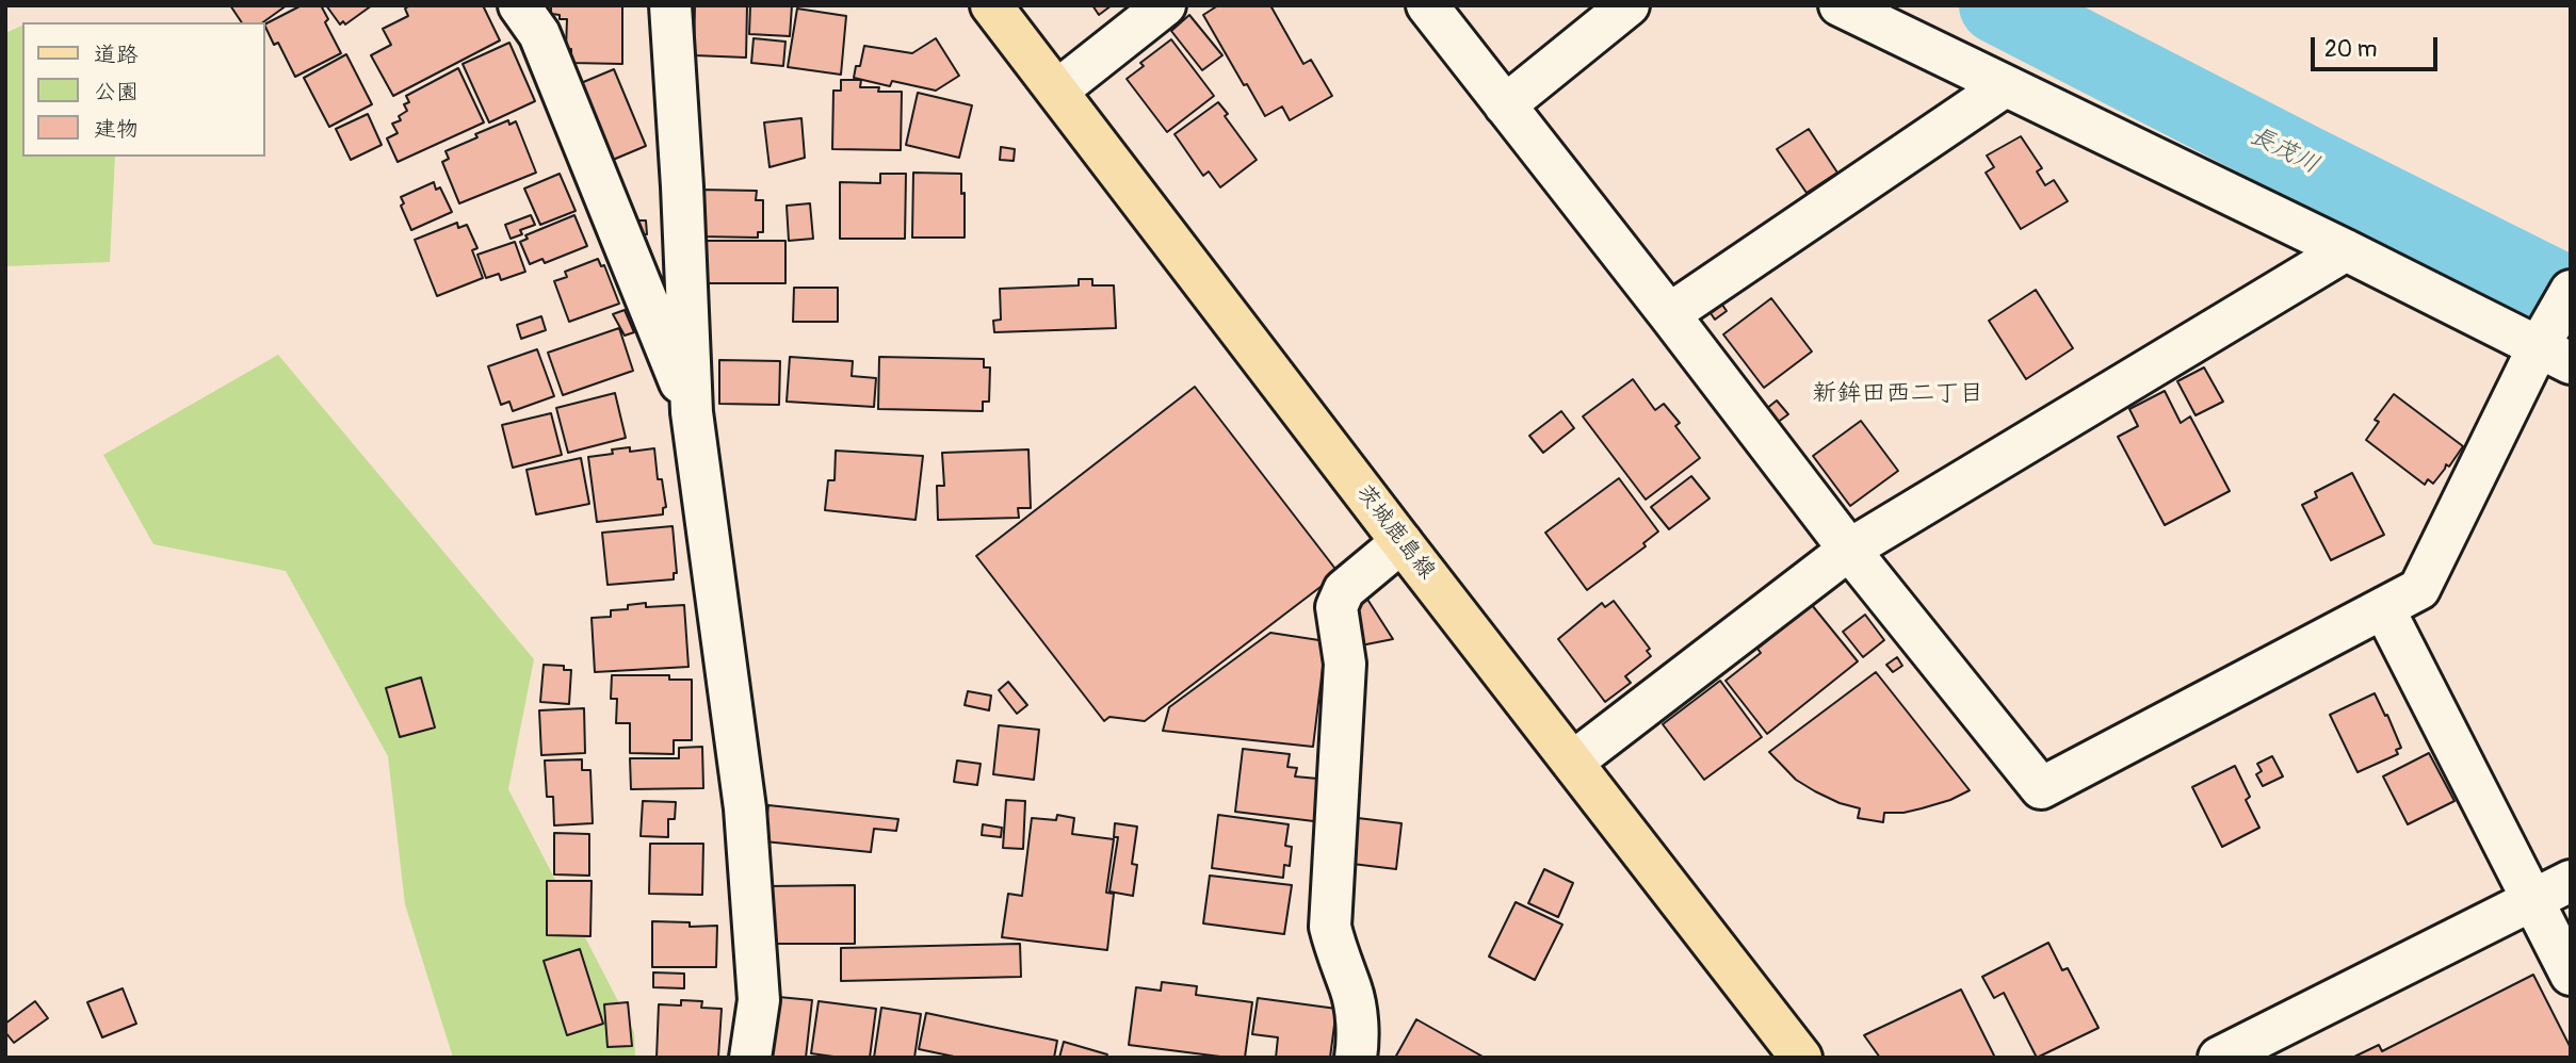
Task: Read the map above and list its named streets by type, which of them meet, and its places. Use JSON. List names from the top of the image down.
{
  "streets": {
    "main road": ["茨城鹿島線"]
  },
  "districts": ["新鉾田西二丁目"],
  "water": ["長茂川"],
  "legend": ["道路", "公園", "建物"],
  "scale_bar": "20 m"
}
